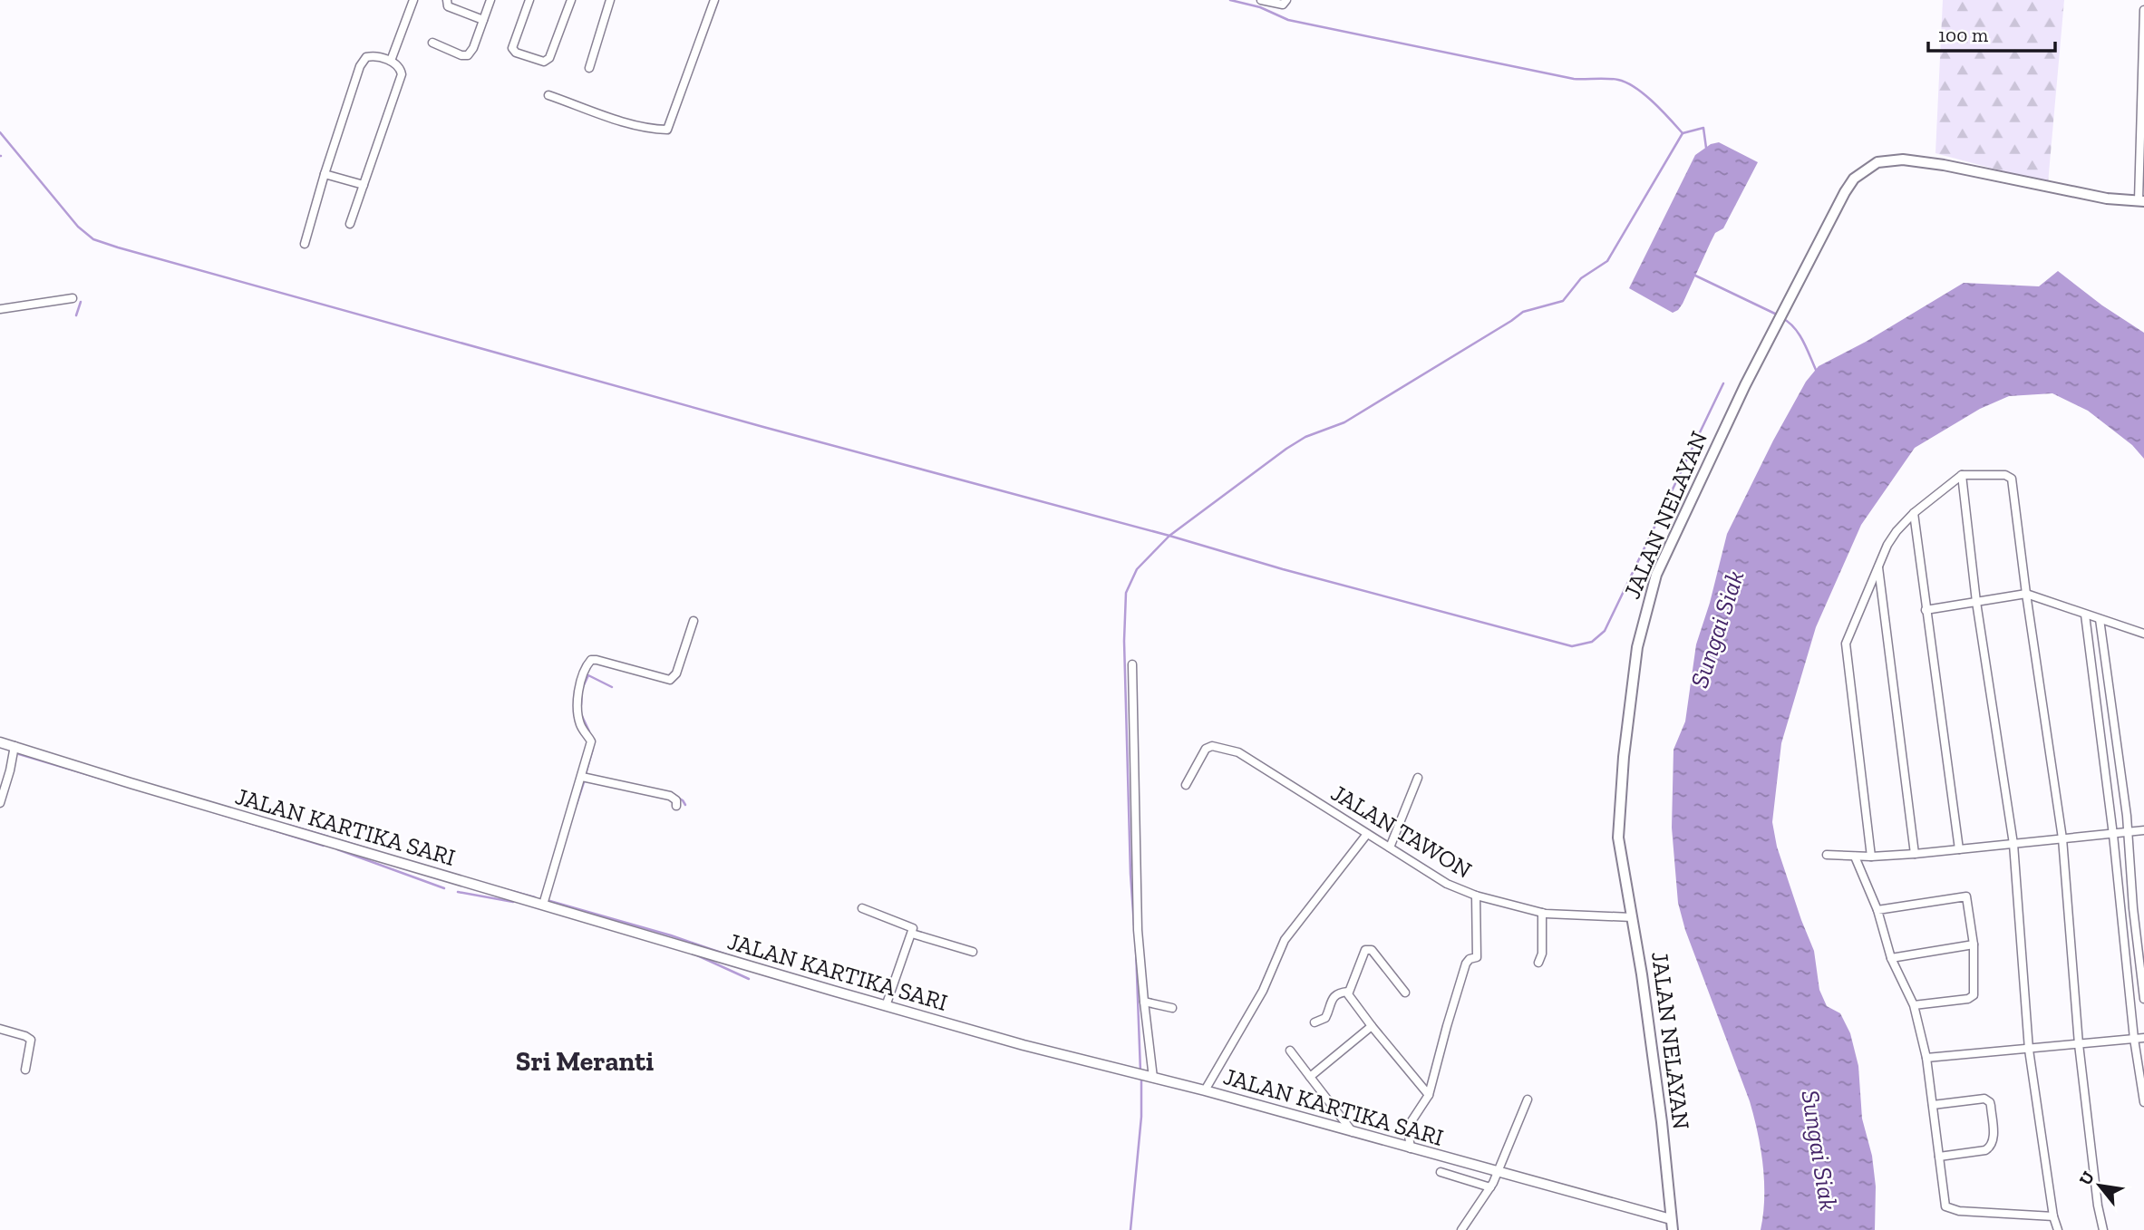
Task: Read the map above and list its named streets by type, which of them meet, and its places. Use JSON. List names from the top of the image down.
{
  "streets": {
    "main road": ["JALAN NELAYAN"],
    "street": ["JALAN KARTIKA SARI", "JALAN TAWON"]
  },
  "crossings": [
    ["JALAN NELAYAN", "JALAN KARTIKA SARI"],
    ["JALAN NELAYAN", "JALAN TAWON"]
  ],
  "districts": ["Sri Meranti"],
  "water": ["Sungai Siak"],
  "scale_bar": "100 m",
  "north": "top left"
}
